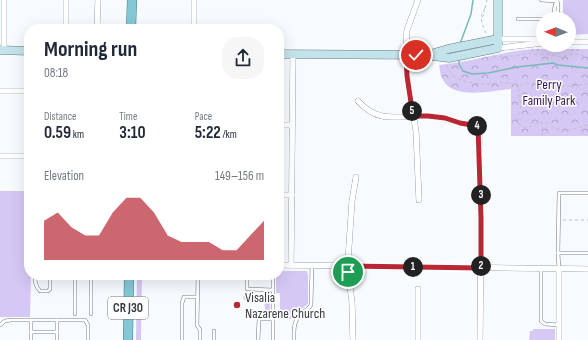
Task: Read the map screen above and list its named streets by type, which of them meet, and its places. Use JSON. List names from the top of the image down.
{
  "streets": {
    "main road": ["CR J30"]
  },
  "parks": ["Perry Family Park"],
  "places": ["Visalia Nazarene Church"],
  "north": "left",
  "page": {
    "heading": ["Morning run", "08:18"],
    "stats": [
      ["Distance", "0.59 km"],
      ["Time", "3:10"],
      ["Pace", "5:22 /km"]
    ],
    "pins": [
      "5",
      "4",
      "3",
      "2",
      "1"
    ],
    "chart": ["Elevation", "149–156 m"]
  }
}
